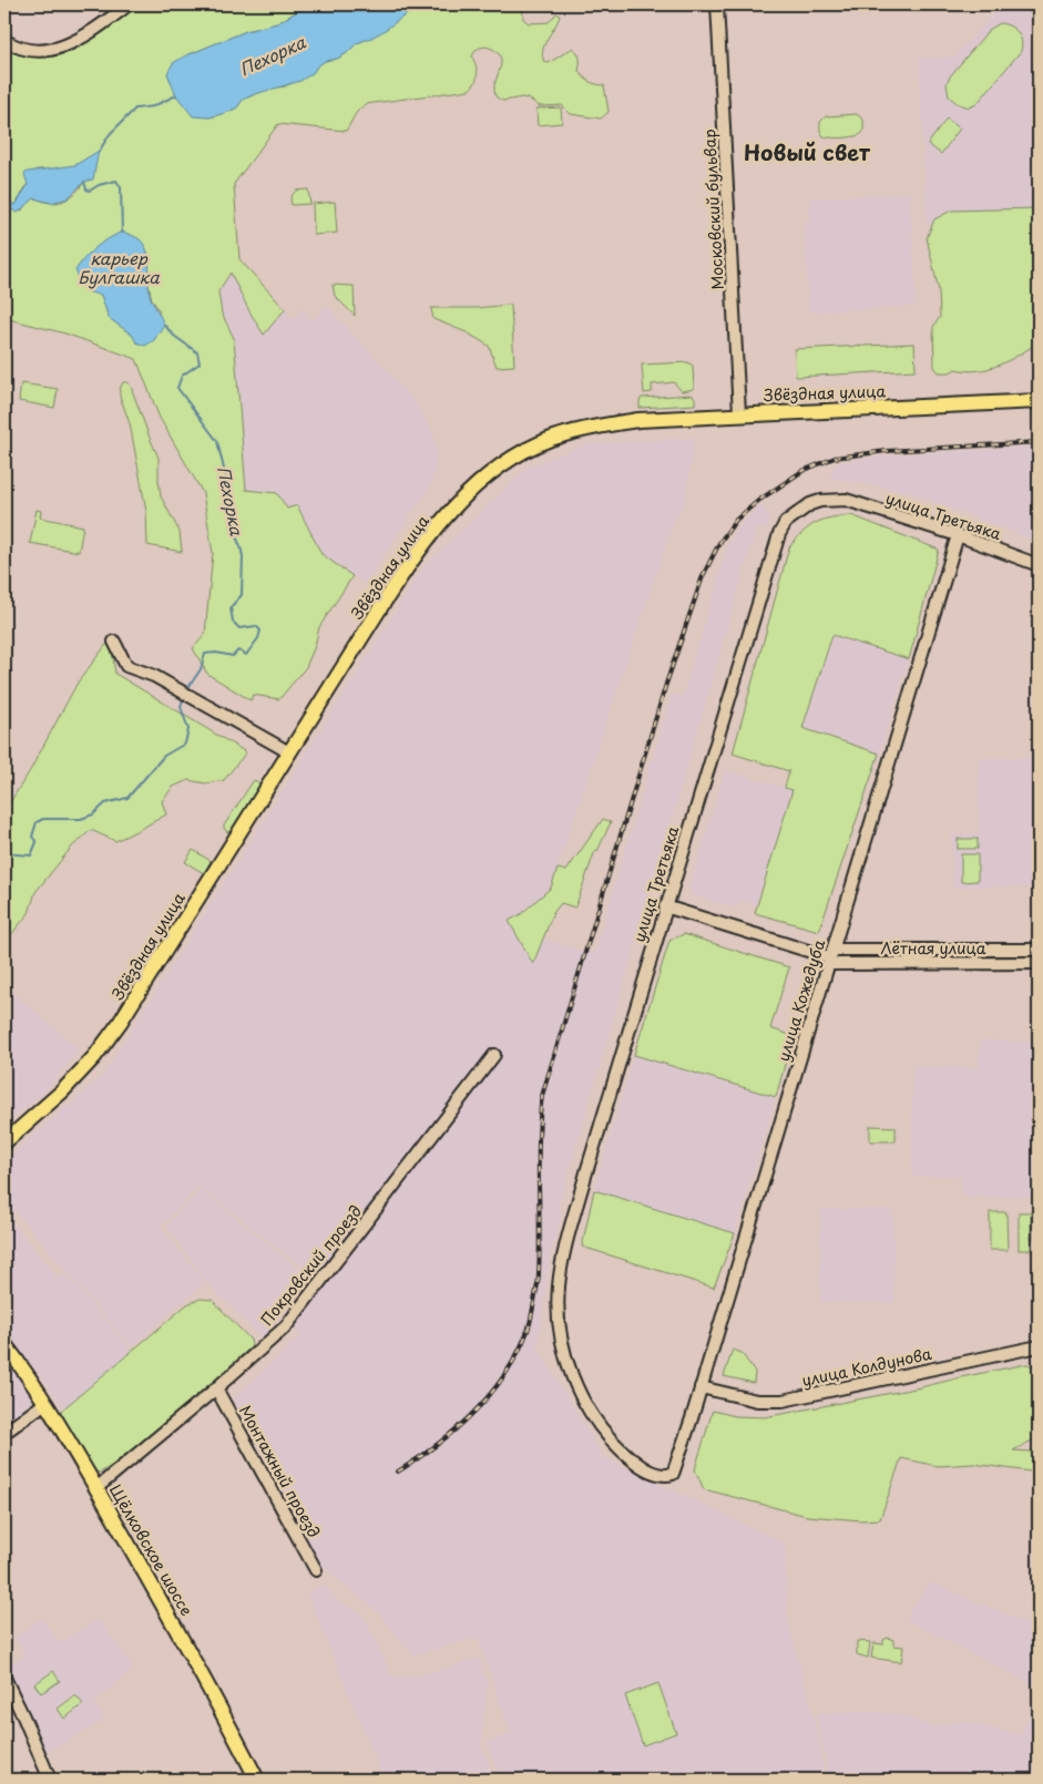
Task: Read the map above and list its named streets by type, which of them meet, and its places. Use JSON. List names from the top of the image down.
{
  "streets": {
    "main road": ["Звёздная улица", "Щёлковское шоссе"],
    "street": [
      "Московский бульвар",
      "улица Третьяка",
      "Лётная улица",
      "улица Кожедуба",
      "Покровский проезд",
      "улица Колдунова",
      "Монтажный проезд"
    ]
  },
  "crossings": [
    ["Московский бульвар", "Звёздная улица"],
    ["улица Третьяка", "Лётная улица"],
    ["улица Третьяка", "улица Кожедуба"],
    ["Лётная улица", "улица Кожедуба"],
    ["улица Кожедуба", "улица Колдунова"],
    ["Покровский проезд", "Монтажный проезд"],
    ["Покровский проезд", "Щёлковское шоссе"]
  ],
  "districts": ["Новый свет"],
  "water": ["Пехорка", "карьер Булгашка"]
}
